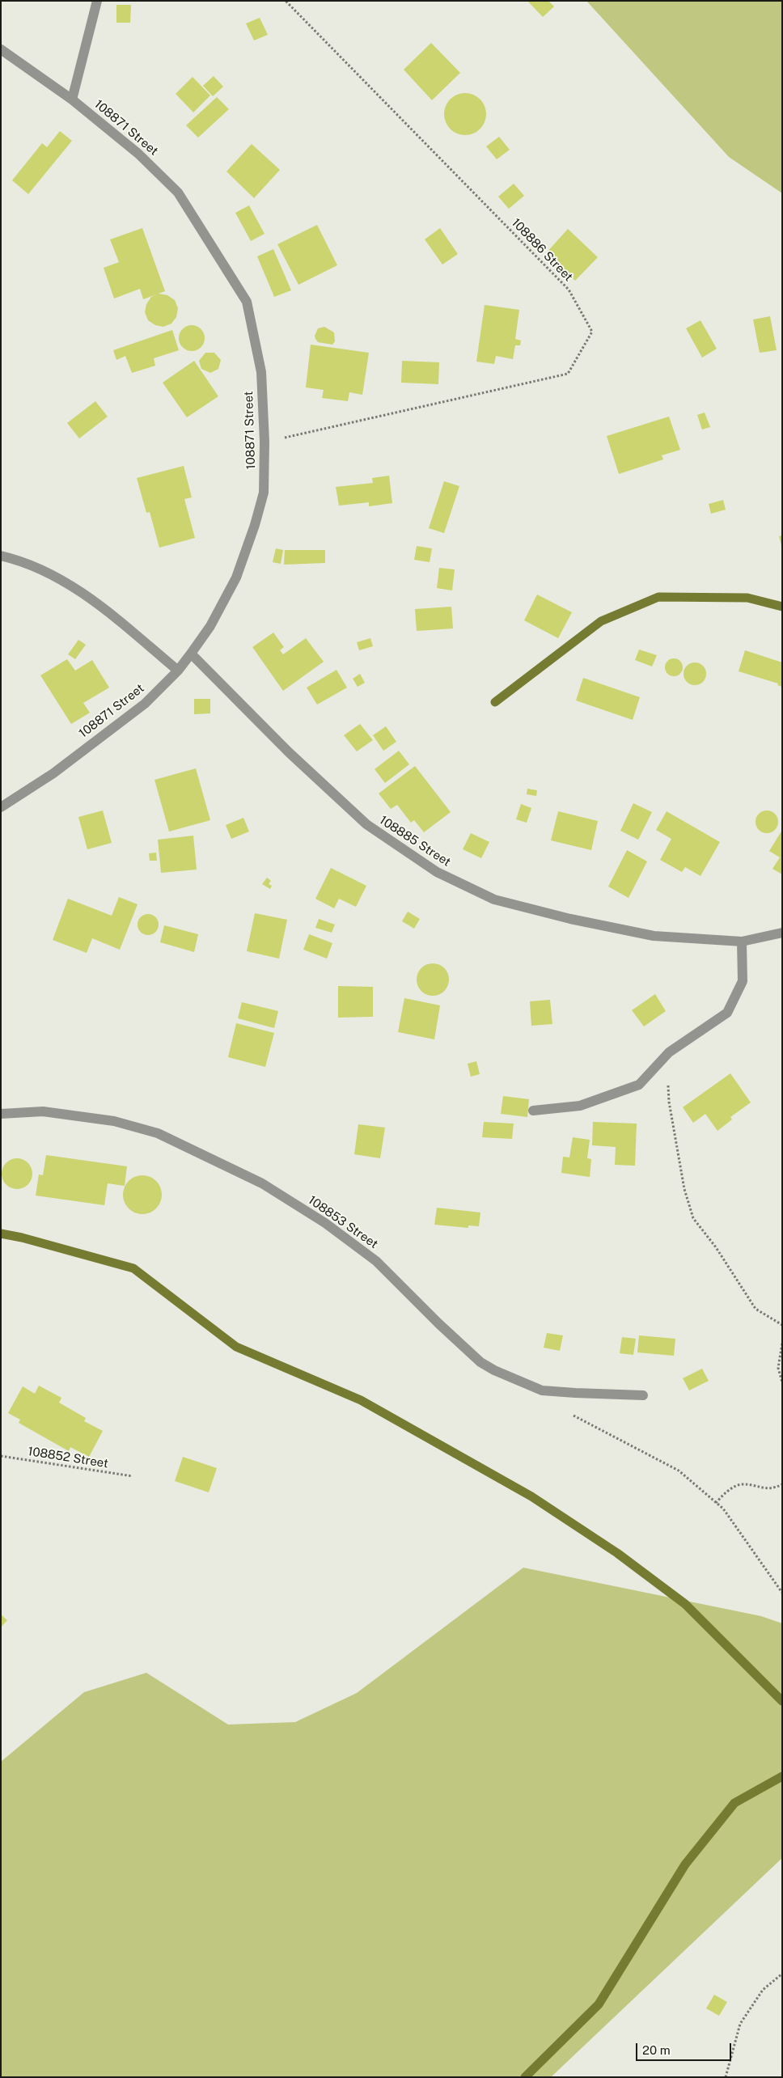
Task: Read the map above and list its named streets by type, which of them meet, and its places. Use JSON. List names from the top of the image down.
{
  "streets": {
    "street": ["108871 Street", "108885 Street", "108853 Street"],
    "path": ["108886 Street", "108852 Street"]
  },
  "crossings": [
    ["108871 Street", "108886 Street"],
    ["108871 Street", "108885 Street"]
  ],
  "scale_bar": "20 m"
}
